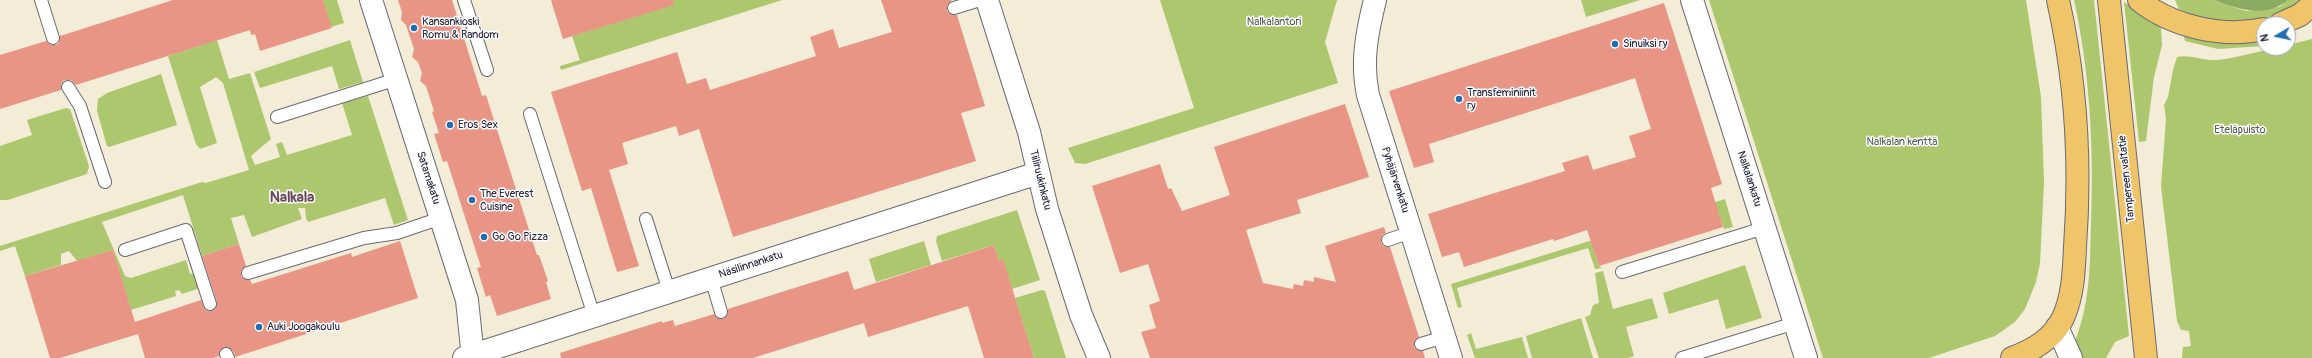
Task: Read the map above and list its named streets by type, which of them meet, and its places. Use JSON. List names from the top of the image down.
{
  "streets": {
    "main road": ["Tampereen valtatie"],
    "street": [
      "Satamakatu",
      "Nalkalankatu",
      "Tiiliruukinkatu",
      "Pyhäjärvenkatu",
      "Näsilinnankatu"
    ]
  },
  "crossings": [
    ["Satamakatu", "Näsilinnankatu"],
    ["Tiiliruukinkatu", "Näsilinnankatu"]
  ],
  "districts": ["Nalkala"],
  "parks": ["Nalkalantori", "Eteläpuisto", "Nalkalan kenttä"],
  "places": [
    "Kansankioski Romu & Random",
    "Sinuiksi ry",
    "Transfeminiinit ry",
    "Eros Sex",
    "The Everest Cuisine",
    "Go Go Pizza",
    "Auki Joogakoulu"
  ],
  "north": "left"
}
